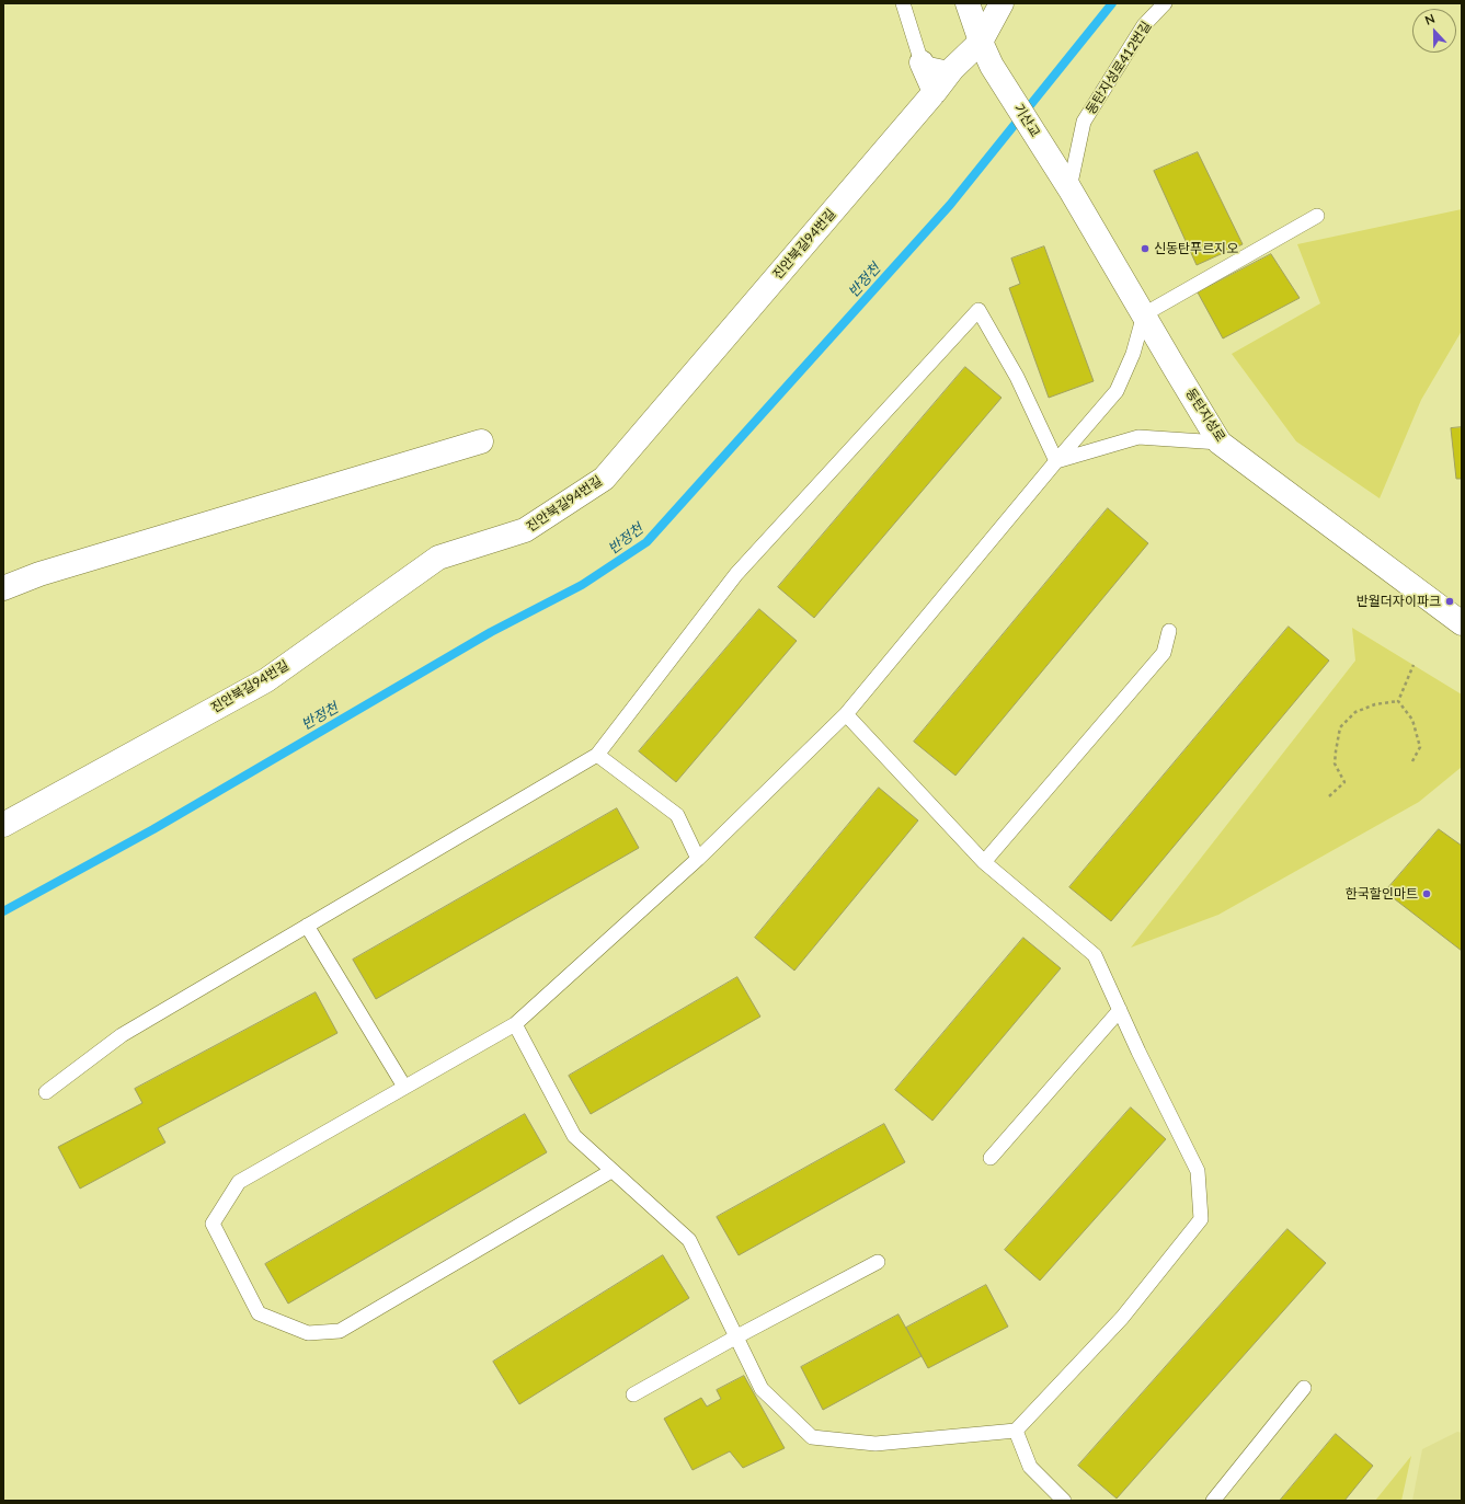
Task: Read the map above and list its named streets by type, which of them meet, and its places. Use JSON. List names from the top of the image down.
{
  "streets": {
    "street": ["기산교", "진안북길94번길", "동탄지성로"],
    "lane": ["동탄지성로412번길"]
  },
  "crossings": [
    ["동탄지성로412번길", "기산교"],
    ["동탄지성로412번길", "동탄지성로"],
    ["기산교", "진안북길94번길"],
    ["기산교", "동탄지성로"]
  ],
  "water": ["반정천"],
  "places": ["신동탄푸르지오", "반월더자이파크", "한국할인마트"],
  "north": "top"
}
